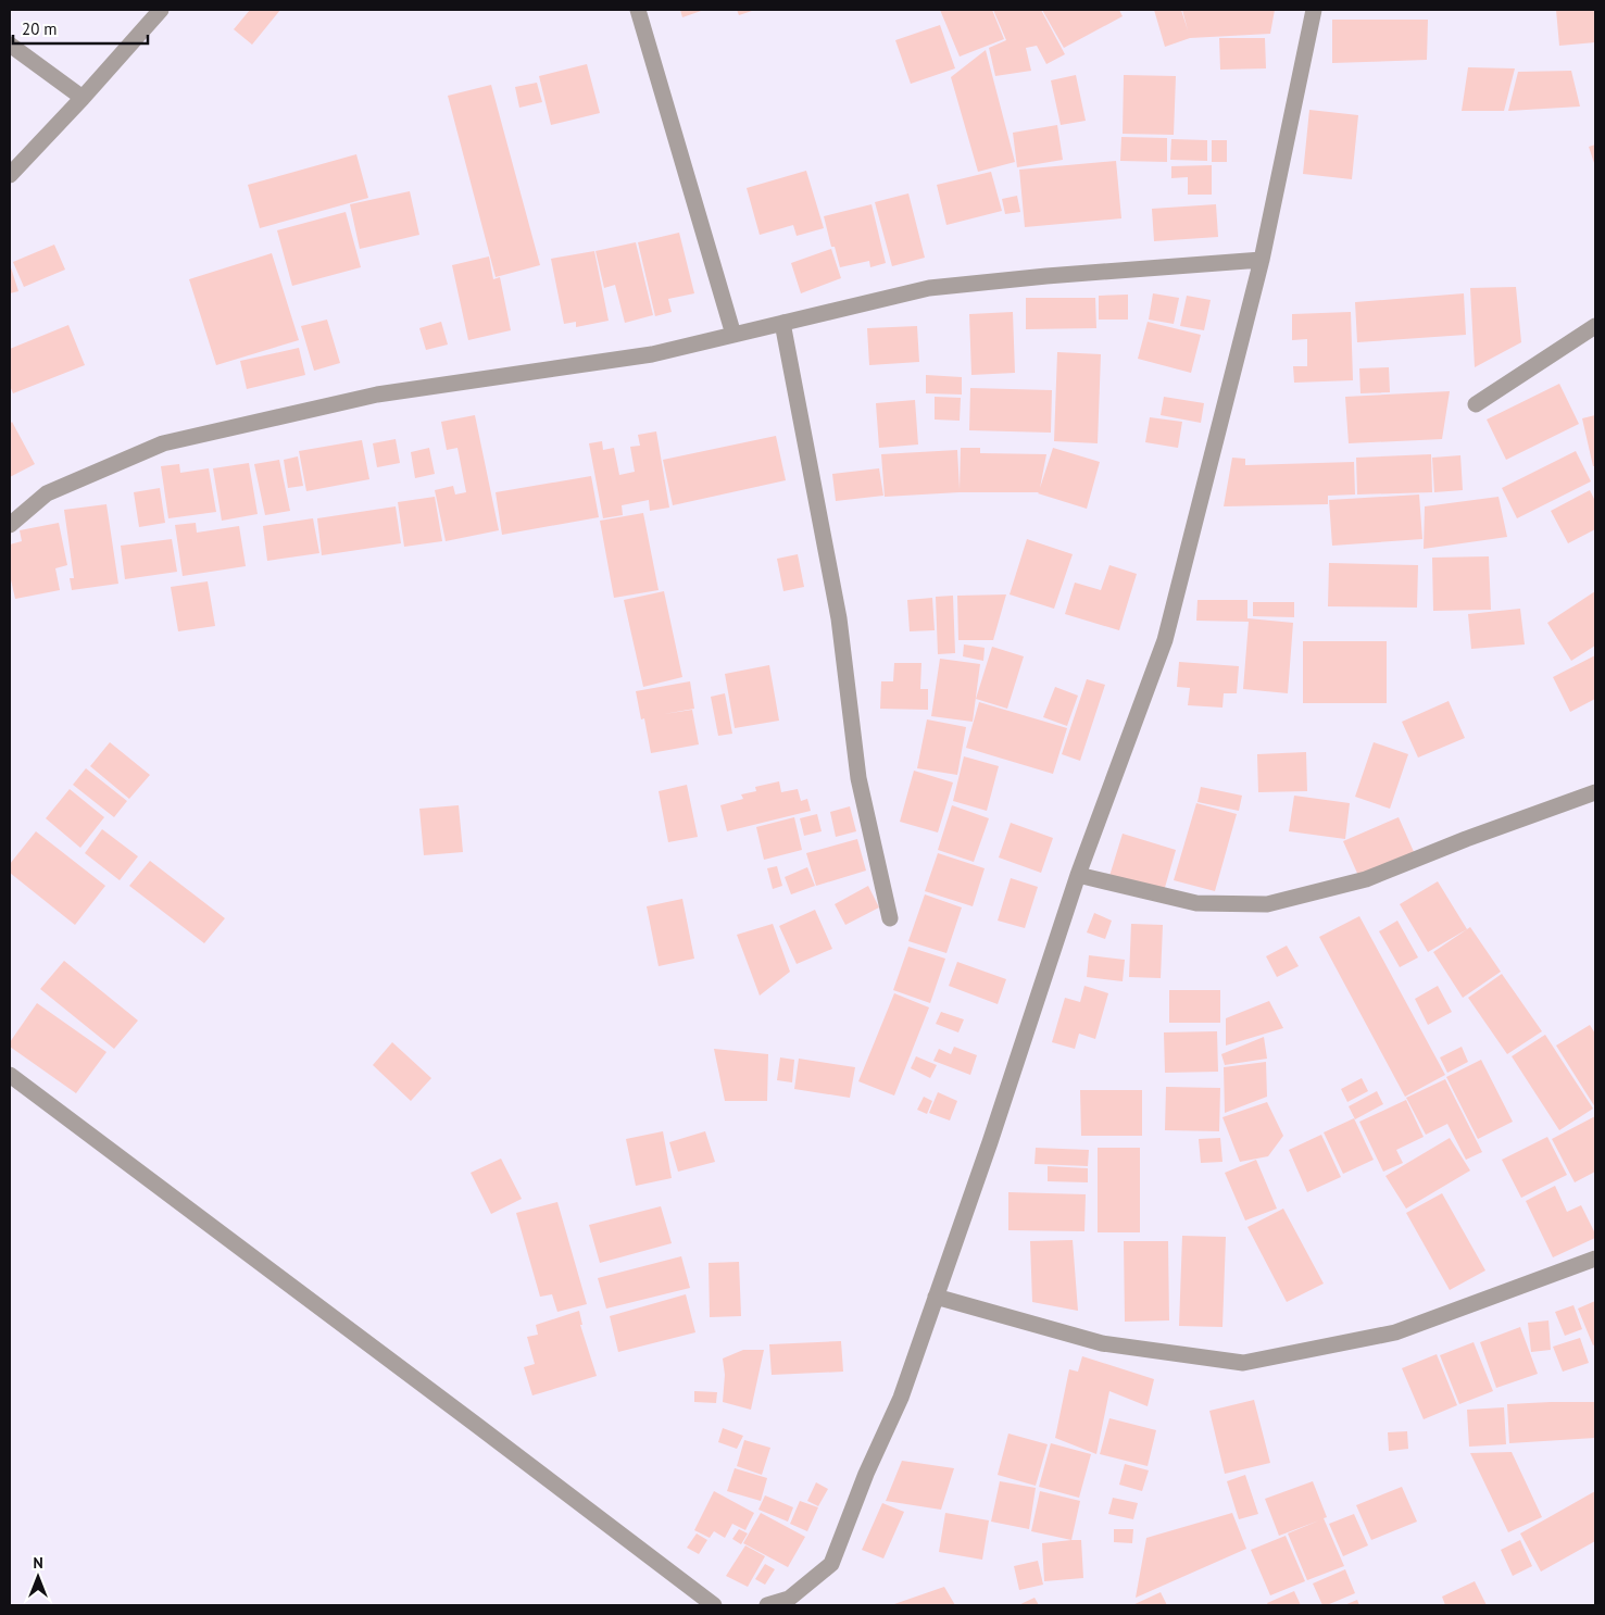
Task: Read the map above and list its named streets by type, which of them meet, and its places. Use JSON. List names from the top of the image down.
{
  "scale_bar": "20 m",
  "north": "top"
}
